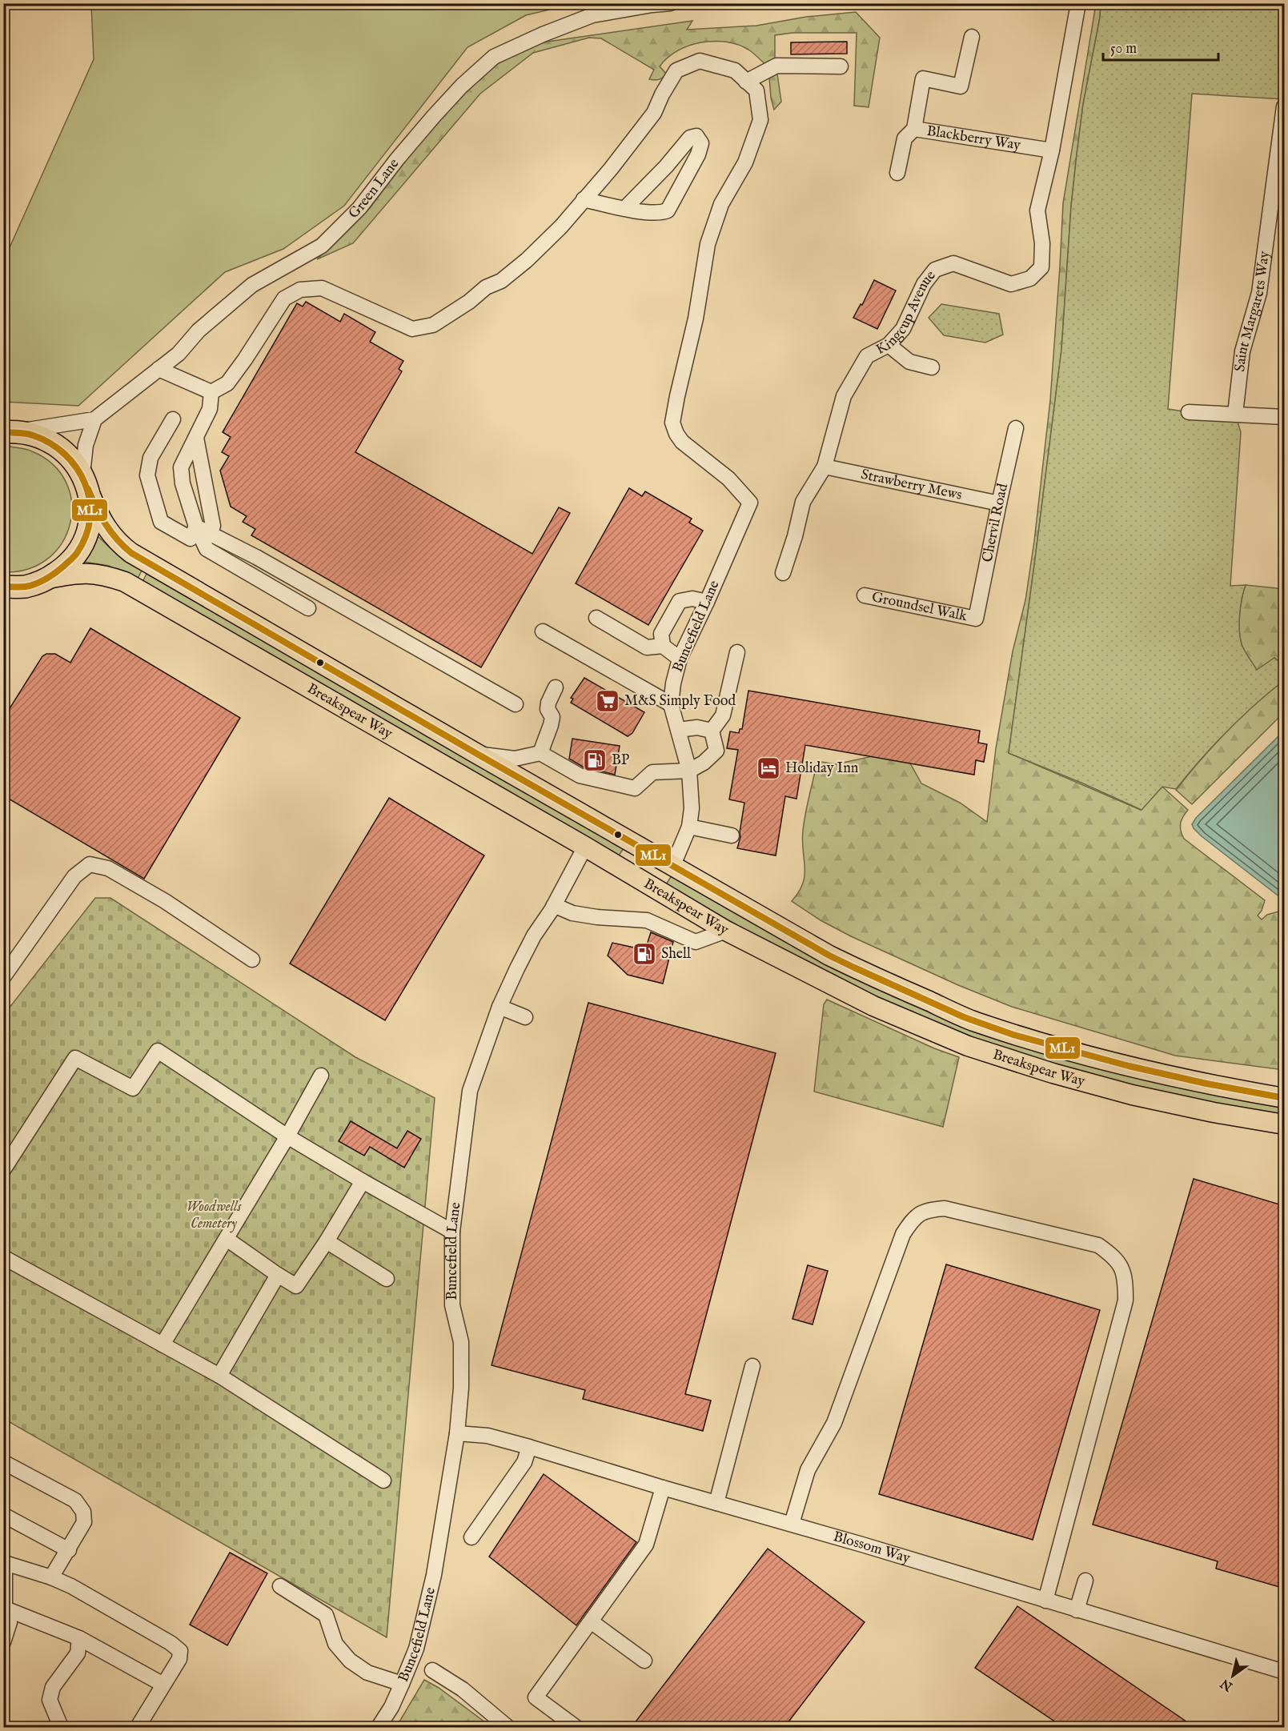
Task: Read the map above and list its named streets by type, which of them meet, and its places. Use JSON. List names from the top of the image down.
{
  "streets": {
    "main road": ["Breakspear Way"],
    "street": [
      "Blackberry Way",
      "Green Lane",
      "Saint Margarets Way",
      "Kingcup Avenue",
      "Strawberry Mews",
      "Chervil Road",
      "Groundsel Walk",
      "Buncefield Lane",
      "Blossom Way"
    ]
  },
  "crossings": [
    ["Blackberry Way", "Kingcup Avenue"],
    ["Kingcup Avenue", "Strawberry Mews"],
    ["Strawberry Mews", "Chervil Road"],
    ["Chervil Road", "Groundsel Walk"],
    ["Buncefield Lane", "Breakspear Way"],
    ["Buncefield Lane", "Blossom Way"]
  ],
  "parks": ["Woodwells Cemetery"],
  "places": {
    "supermarket": ["M&S Simply Food"],
    "fuel station": ["BP", "Shell"],
    "hotel": ["Holiday Inn"]
  },
  "lines": ["transit line ML1"],
  "scale_bar": "50 m",
  "north": "bottom left"
}
